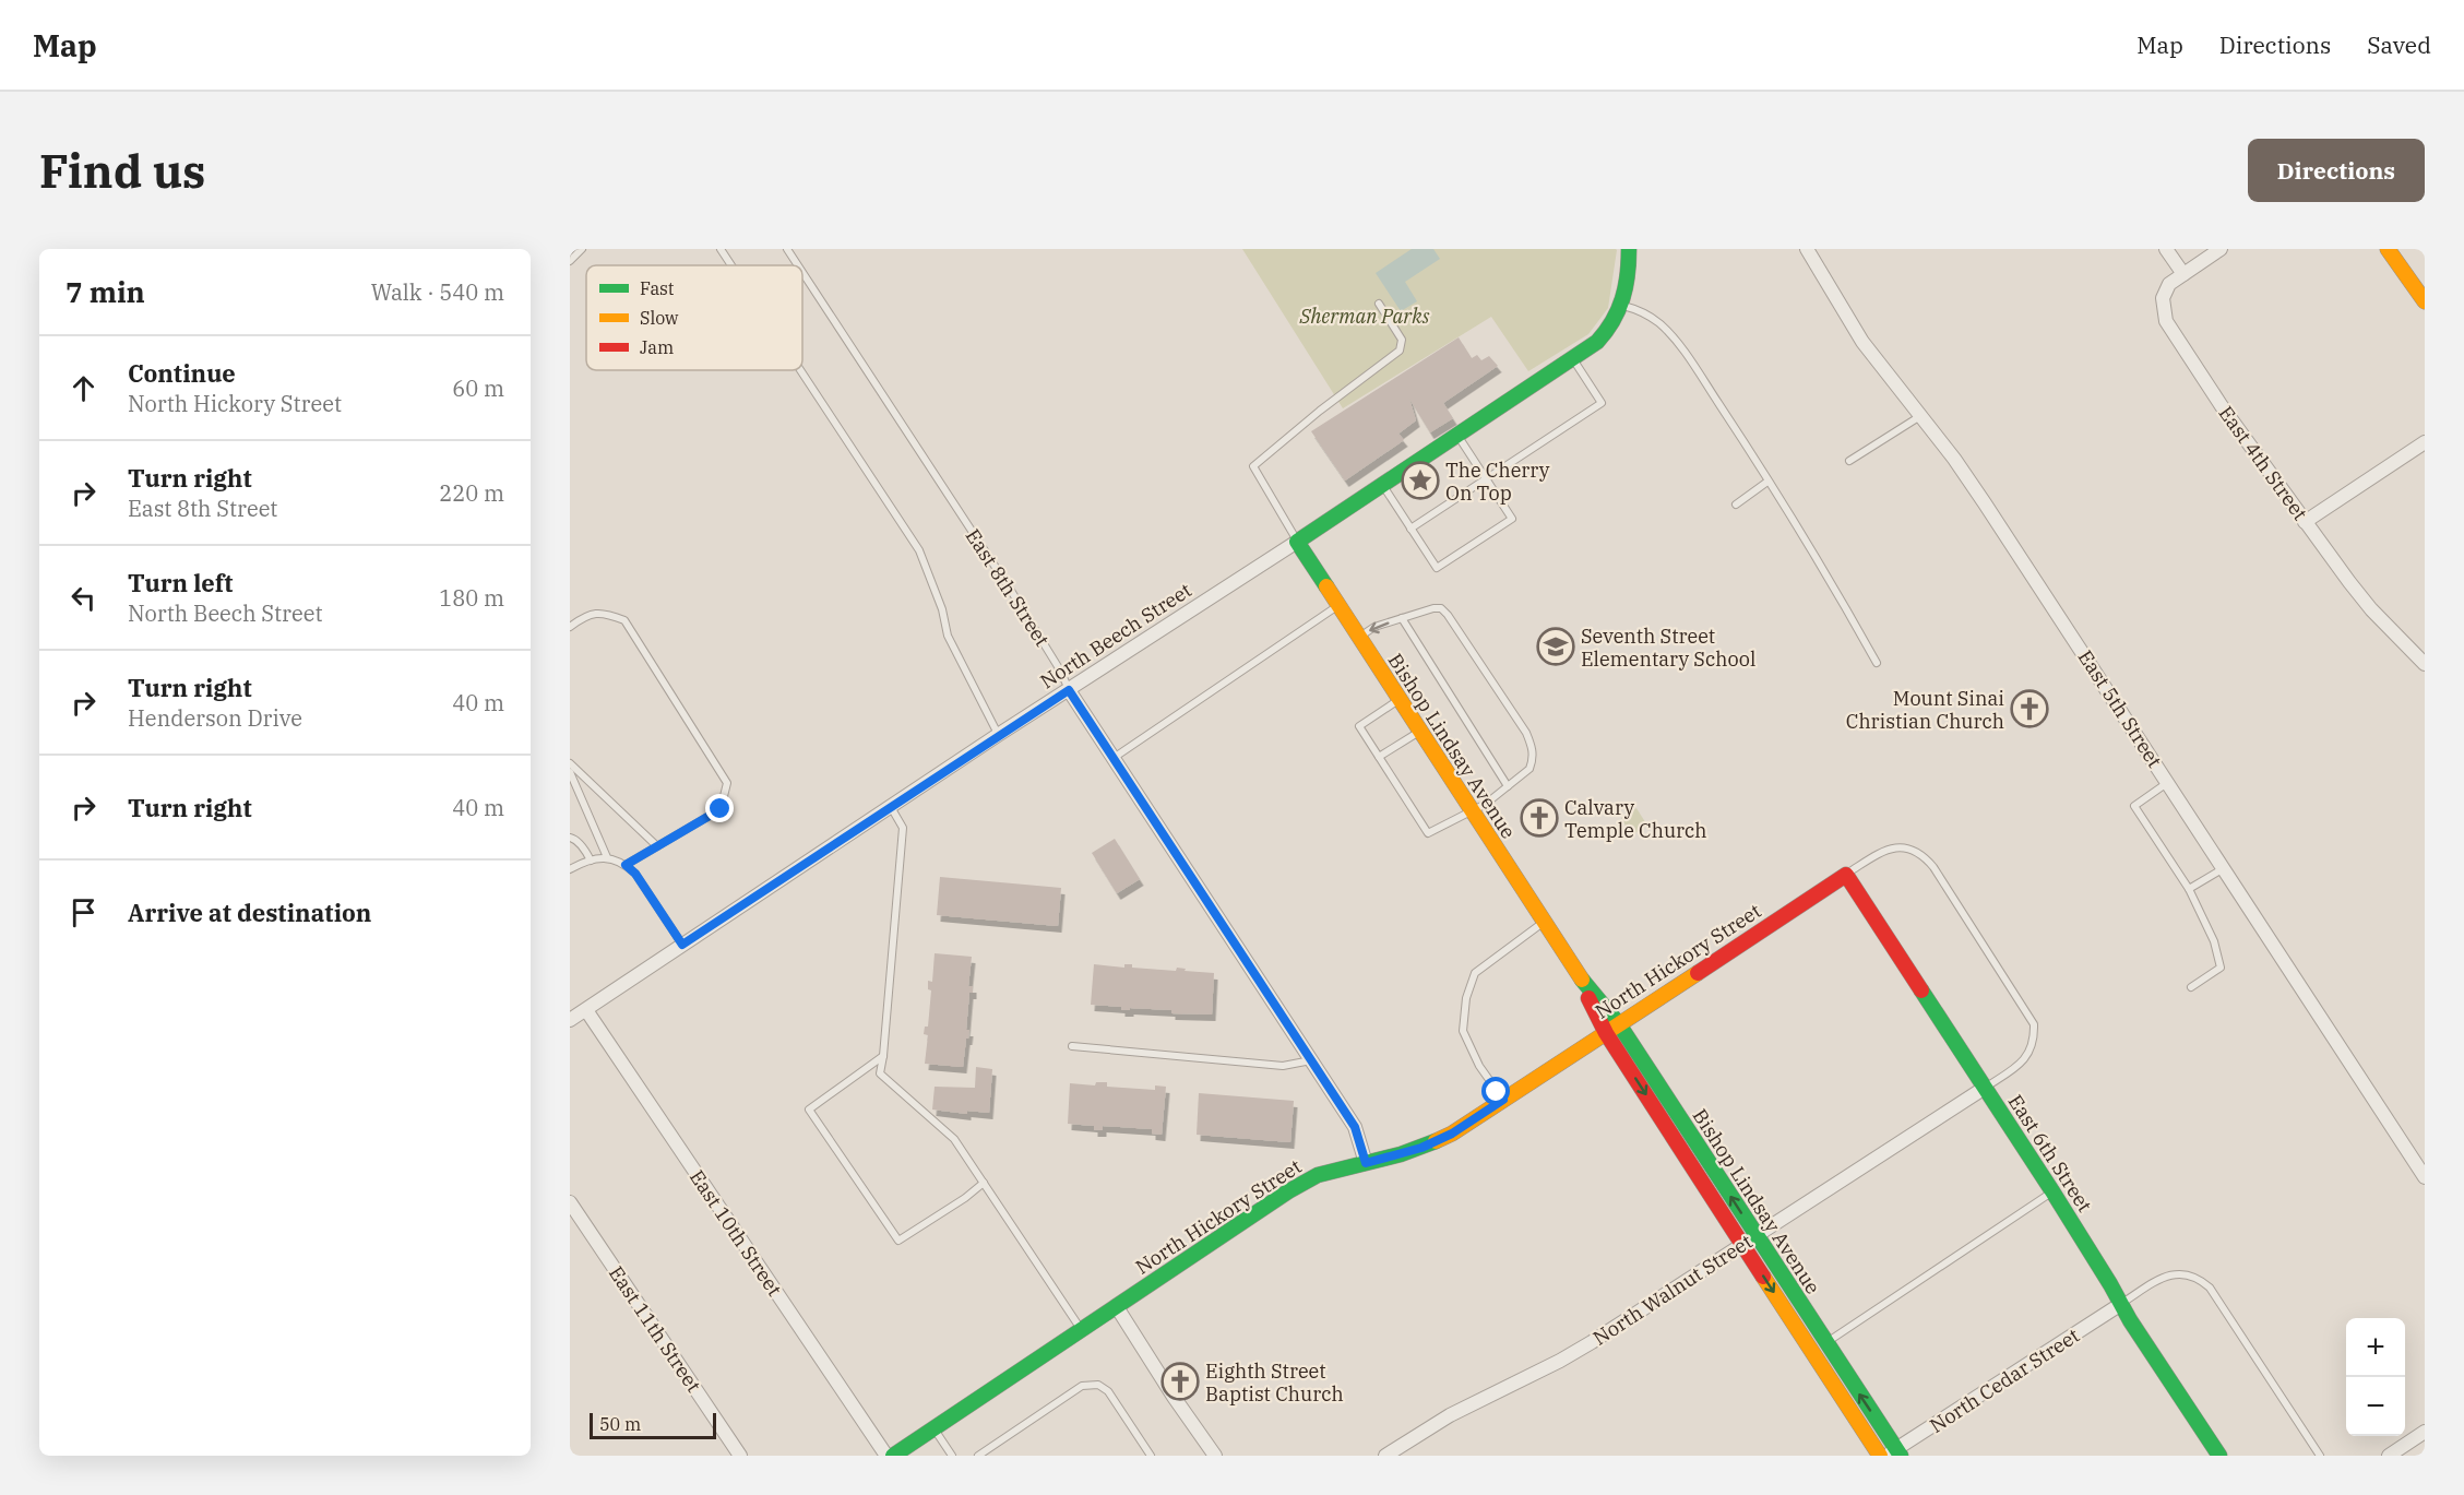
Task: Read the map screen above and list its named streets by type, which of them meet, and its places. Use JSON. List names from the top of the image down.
{
  "streets": {
    "street": [
      "East 4th Street",
      "East 8th Street",
      "North Beech Street",
      "East 5th Street",
      "Bishop Lindsay Avenue",
      "North Hickory Street",
      "East 6th Street",
      "East 10th Street",
      "North Walnut Street",
      "East 11th Street",
      "North Cedar Street"
    ]
  },
  "crossings": [
    ["East 8th Street", "North Beech Street"],
    ["East 8th Street", "North Hickory Street"],
    ["North Beech Street", "Bishop Lindsay Avenue"],
    ["North Beech Street", "East 10th Street"],
    ["Bishop Lindsay Avenue", "North Hickory Street"],
    ["Bishop Lindsay Avenue", "North Walnut Street"],
    ["Bishop Lindsay Avenue", "North Cedar Street"],
    ["North Hickory Street", "East 6th Street"],
    ["East 6th Street", "North Walnut Street"],
    ["East 6th Street", "North Cedar Street"]
  ],
  "parks": ["Sherman Parks"],
  "places": {
    "place": ["The Cherry On Top"],
    "school or university": ["Seventh Street Elementary School"],
    "church": ["Mount Sinai Christian Church", "Calvary Temple Church", "Eighth Street Baptist Church"]
  },
  "legend": ["Fast", "Slow", "Jam"],
  "scale_bar": "50 m",
  "page": {
    "header": "Map",
    "nav": ["Map", "Directions", "Saved"],
    "buttons": "Directions",
    "title": "Find us",
    "heading": ["7 min", "Walk · 540 m"],
    "list": [
      ["Continue", "North Hickory Street", "60 m"],
      ["Turn right", "East 8th Street", "220 m"],
      ["Turn left", "North Beech Street", "180 m"],
      ["Turn right", "Henderson Drive", "40 m"],
      ["Turn right", "40 m"],
      "Arrive at destination"
    ],
    "map_buttons": ["+", "−"],
    "scale": "50 m"
  }
}
